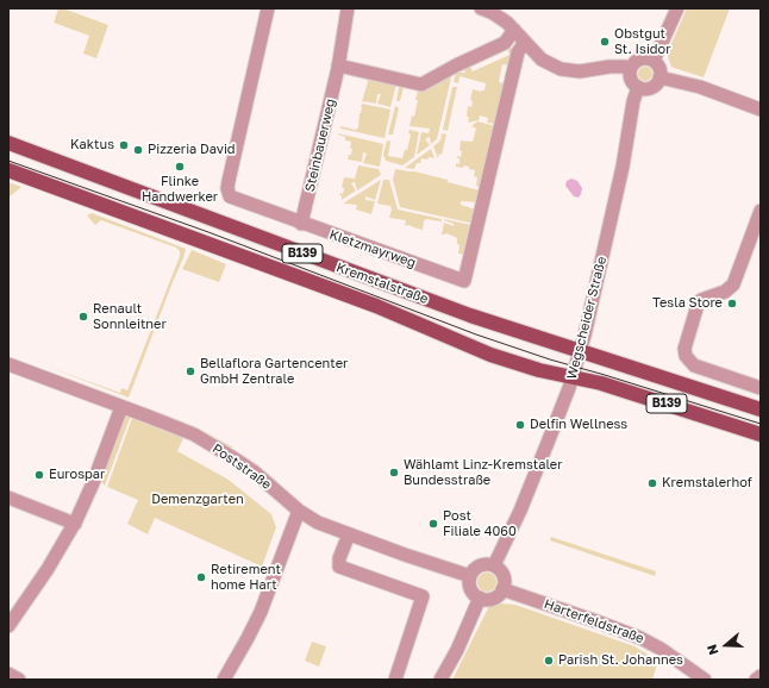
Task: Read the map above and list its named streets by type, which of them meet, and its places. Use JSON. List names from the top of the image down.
{
  "streets": {
    "main road": ["B139", "Kremstalstraße"],
    "street": [
      "Steinbauerweg",
      "Kletzmayrweg",
      "Wegscheider Straße",
      "Poststraße",
      "Harterfeldstraße"
    ]
  },
  "crossings": [
    ["Steinbauerweg", "Kletzmayrweg"],
    ["B139", "Kremstalstraße"],
    ["B139", "Wegscheider Straße"],
    ["Kremstalstraße", "Wegscheider Straße"],
    ["Wegscheider Straße", "Poststraße"],
    ["Wegscheider Straße", "Harterfeldstraße"],
    ["Poststraße", "Harterfeldstraße"]
  ],
  "parks": ["Demenzgarten"],
  "places": [
    "Obstgut St. Isidor",
    "Kaktus",
    "Pizzeria David",
    "Flinke Handwerker",
    "Tesla Store",
    "Renault Sonnleitner",
    "Bellaflora Gartencenter GmbH Zentrale",
    "Delfin Wellness",
    "Wählamt Linz-Kremstaler Bundesstraße",
    "Eurospar",
    "Kremstalerhof",
    "Post Filiale 4060",
    "Retirement home Hart",
    "Parish St. Johannes"
  ],
  "north": "left"
}
